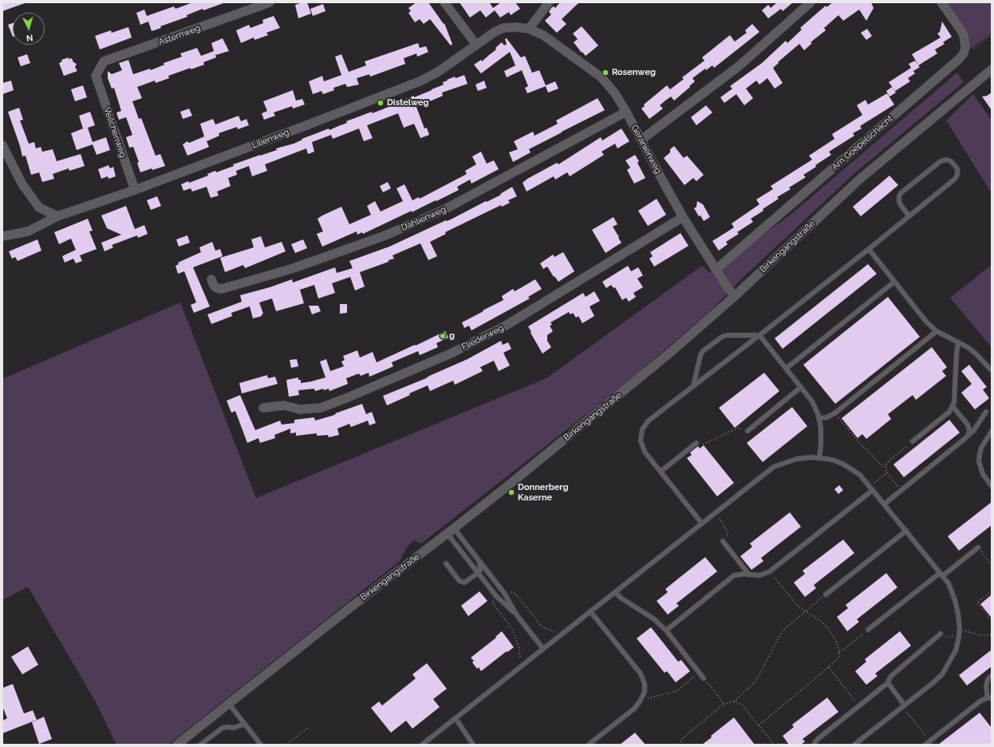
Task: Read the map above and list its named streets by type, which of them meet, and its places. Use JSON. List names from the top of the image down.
{
  "streets": {
    "street": [
      "Asternweg",
      "Veilchenweg",
      "Lilienweg",
      "Am Goepelschacht",
      "Geranienweg",
      "Dahlienweg",
      "Birkengangstraße",
      "Fliederweg"
    ]
  },
  "crossings": [
    ["Asternweg", "Veilchenweg"],
    ["Veilchenweg", "Lilienweg"],
    ["Lilienweg", "Geranienweg"],
    ["Am Goepelschacht", "Geranienweg"],
    ["Geranienweg", "Dahlienweg"],
    ["Geranienweg", "Birkengangstraße"],
    ["Geranienweg", "Fliederweg"]
  ],
  "places": [
    "Rosenweg",
    "Distelweg",
    "g",
    "Donnerberg Kaserne"
  ],
  "north": "bottom"
}
